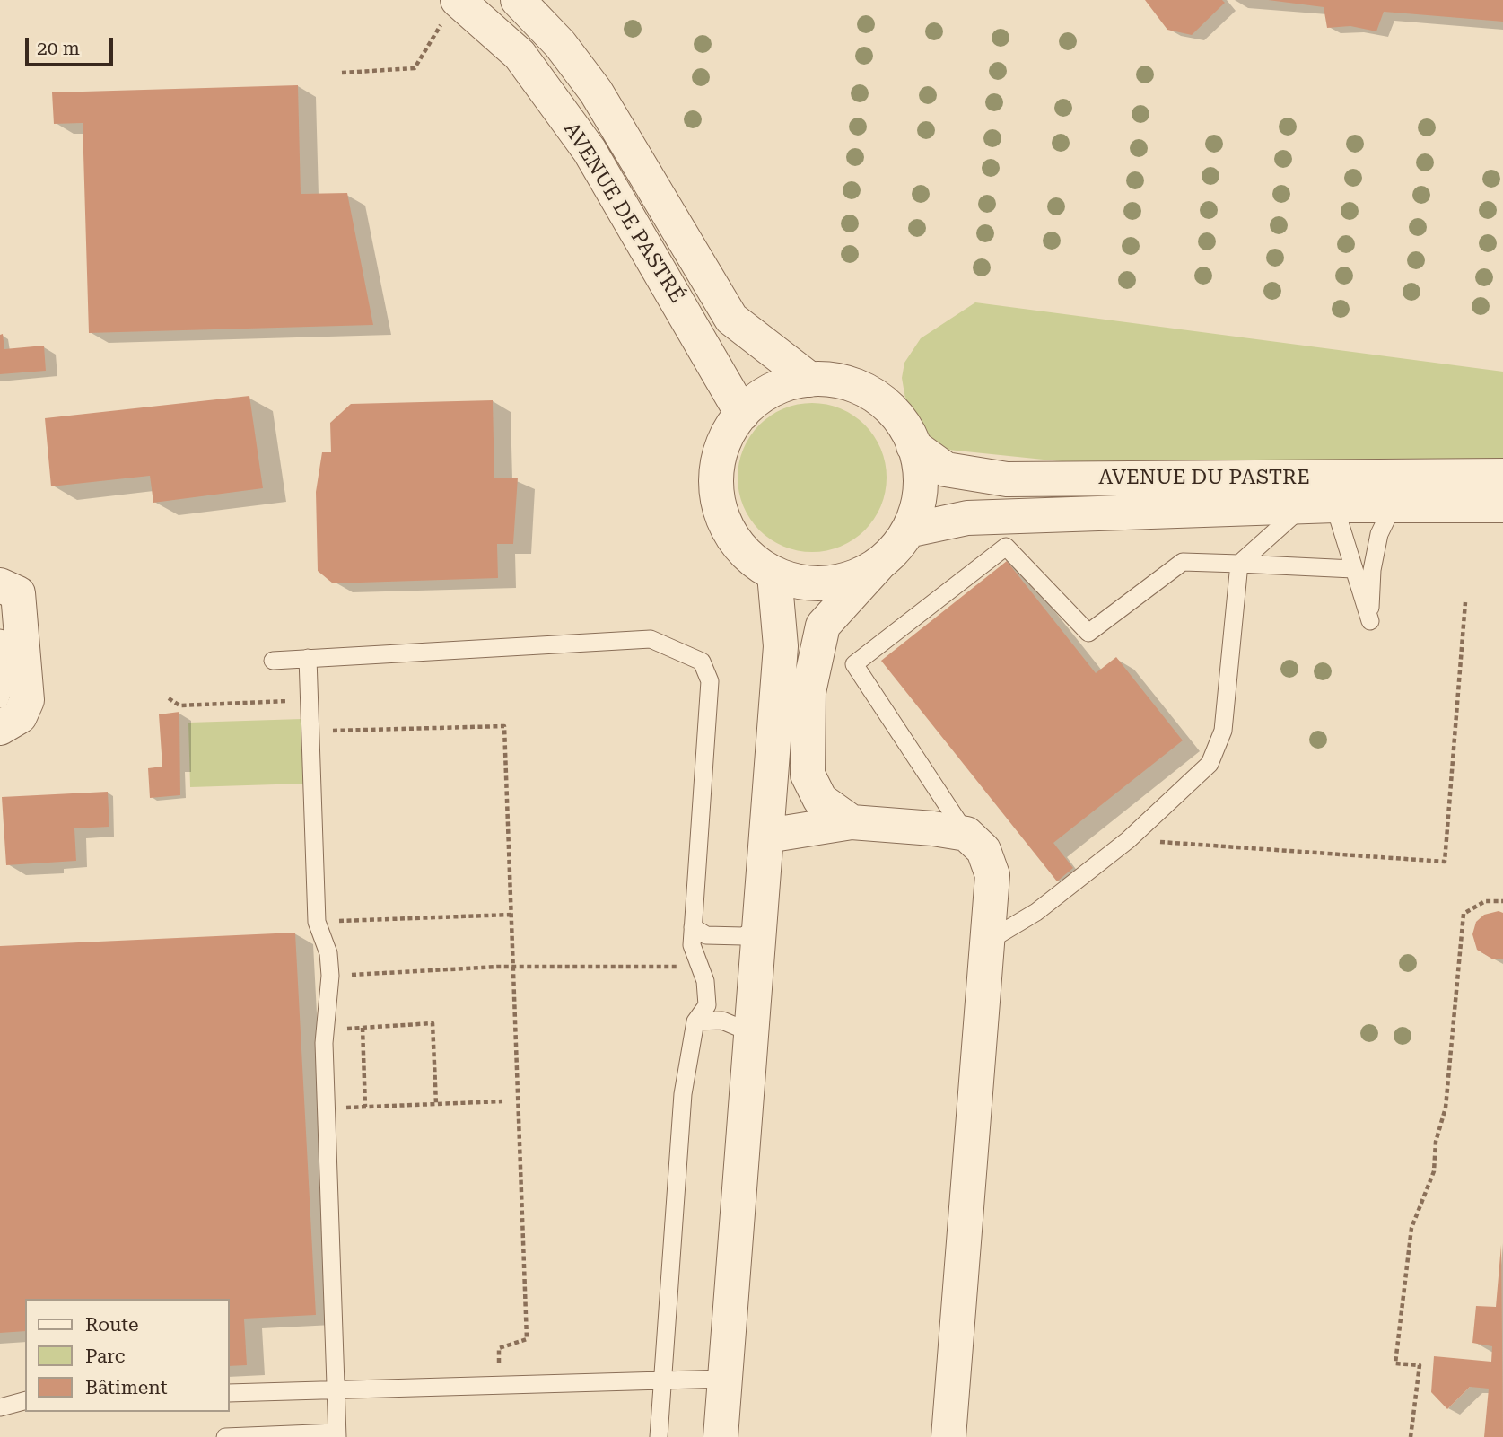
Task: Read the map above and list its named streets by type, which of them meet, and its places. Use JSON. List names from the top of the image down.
{
  "streets": {
    "street": ["AVENUE DE PASTRÉ", "AVENUE DU PASTRE"]
  },
  "crossings": [
    ["AVENUE DE PASTRÉ", "AVENUE DU PASTRE"]
  ],
  "legend": ["Route", "Parc", "Bâtiment"],
  "scale_bar": "20 m"
}
